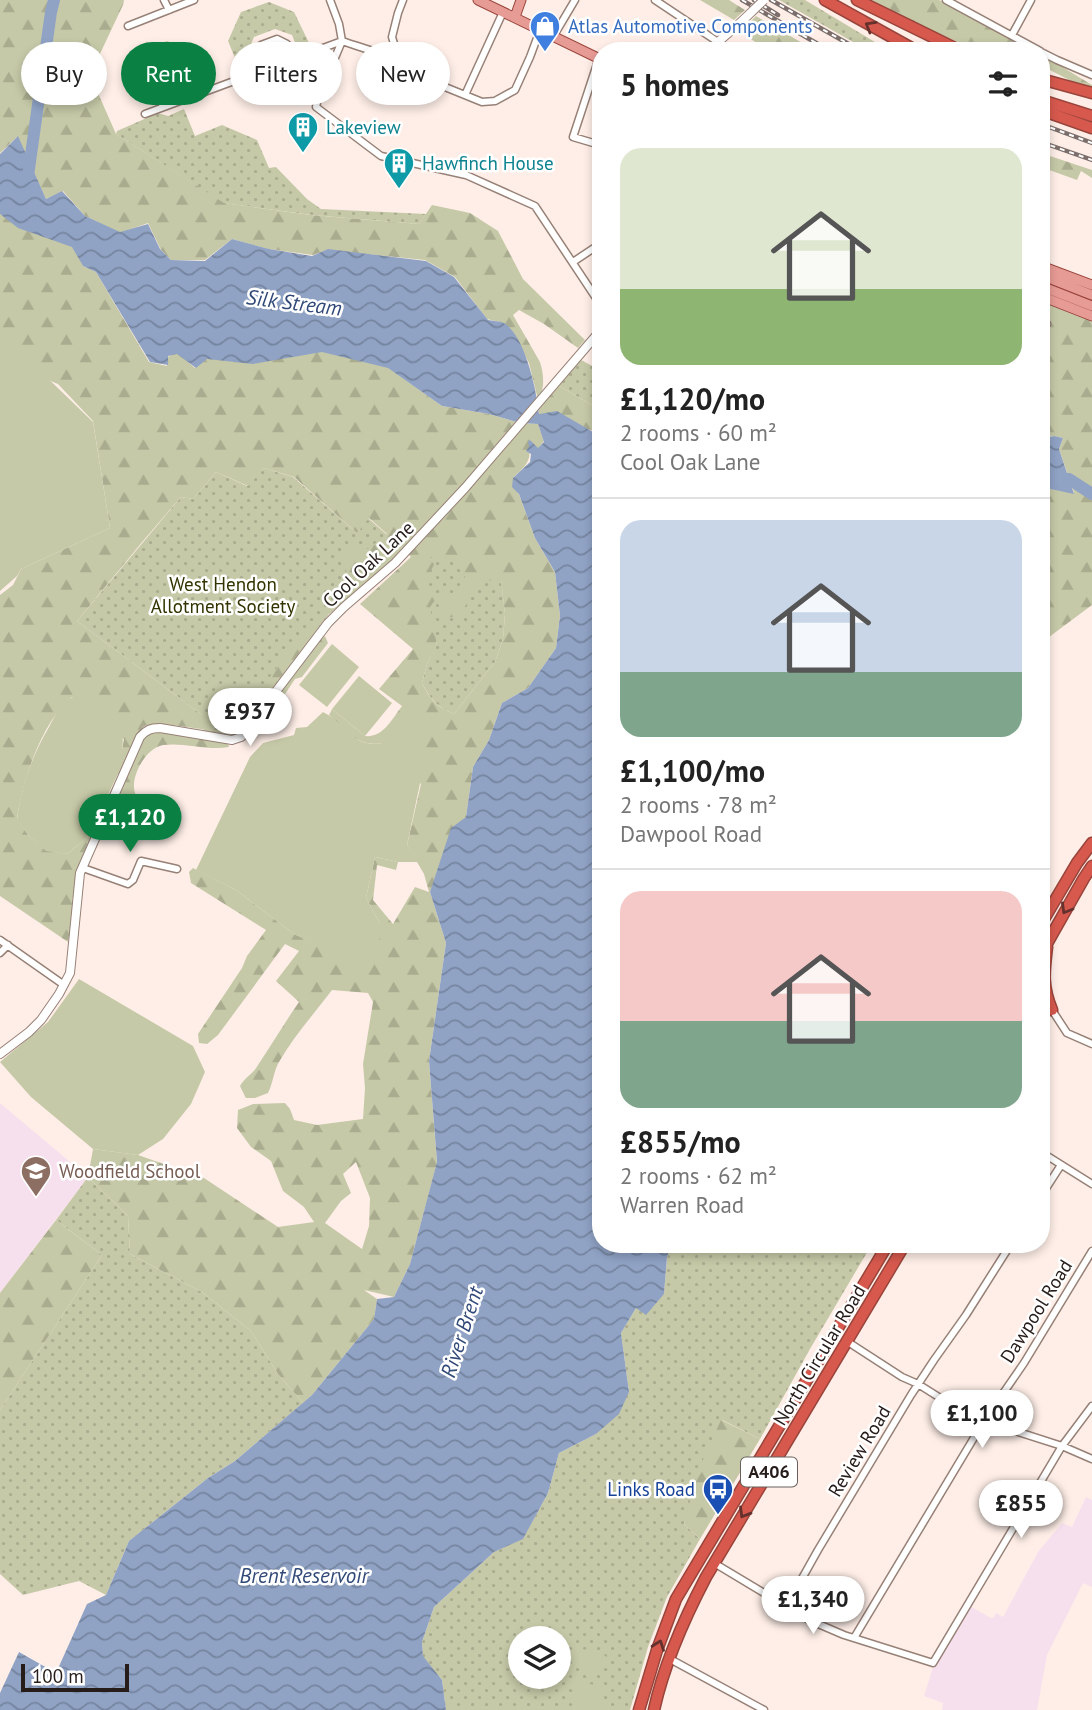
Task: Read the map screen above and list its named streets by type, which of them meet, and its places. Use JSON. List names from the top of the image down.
{
  "streets": {
    "highway": ["North Circular Road", "A406"],
    "street": ["Cool Oak Lane", "Dawpool Road", "Review Road"]
  },
  "water": ["Silk Stream", "River Brent", "Brent Reservoir"],
  "parks": ["West Hendon Allotment Society"],
  "places": {
    "shop": ["Atlas Automotive Components"],
    "building": ["Lakeview", "Hawfinch House"],
    "school or university": ["Woodfield School"],
    "bus stop": ["Links Road"]
  },
  "scale_bar": "100 m",
  "page": {
    "chip": [
      "Buy",
      "Rent",
      "Filters",
      "New"
    ],
    "heading": "5 homes",
    "list": [
      {
        "name": "£1,120/mo",
        "note": "2 rooms · 60 m² · Cool Oak Lane"
      },
      {
        "name": "£1,100/mo",
        "note": "2 rooms · 78 m² · Dawpool Road"
      },
      {
        "name": "£855/mo",
        "note": "2 rooms · 62 m² · Warren Road"
      }
    ],
    "price": [
      "£937",
      "£1,120",
      "£1,100",
      "£855",
      "£1,340"
    ],
    "scale": "100 m"
  }
}
